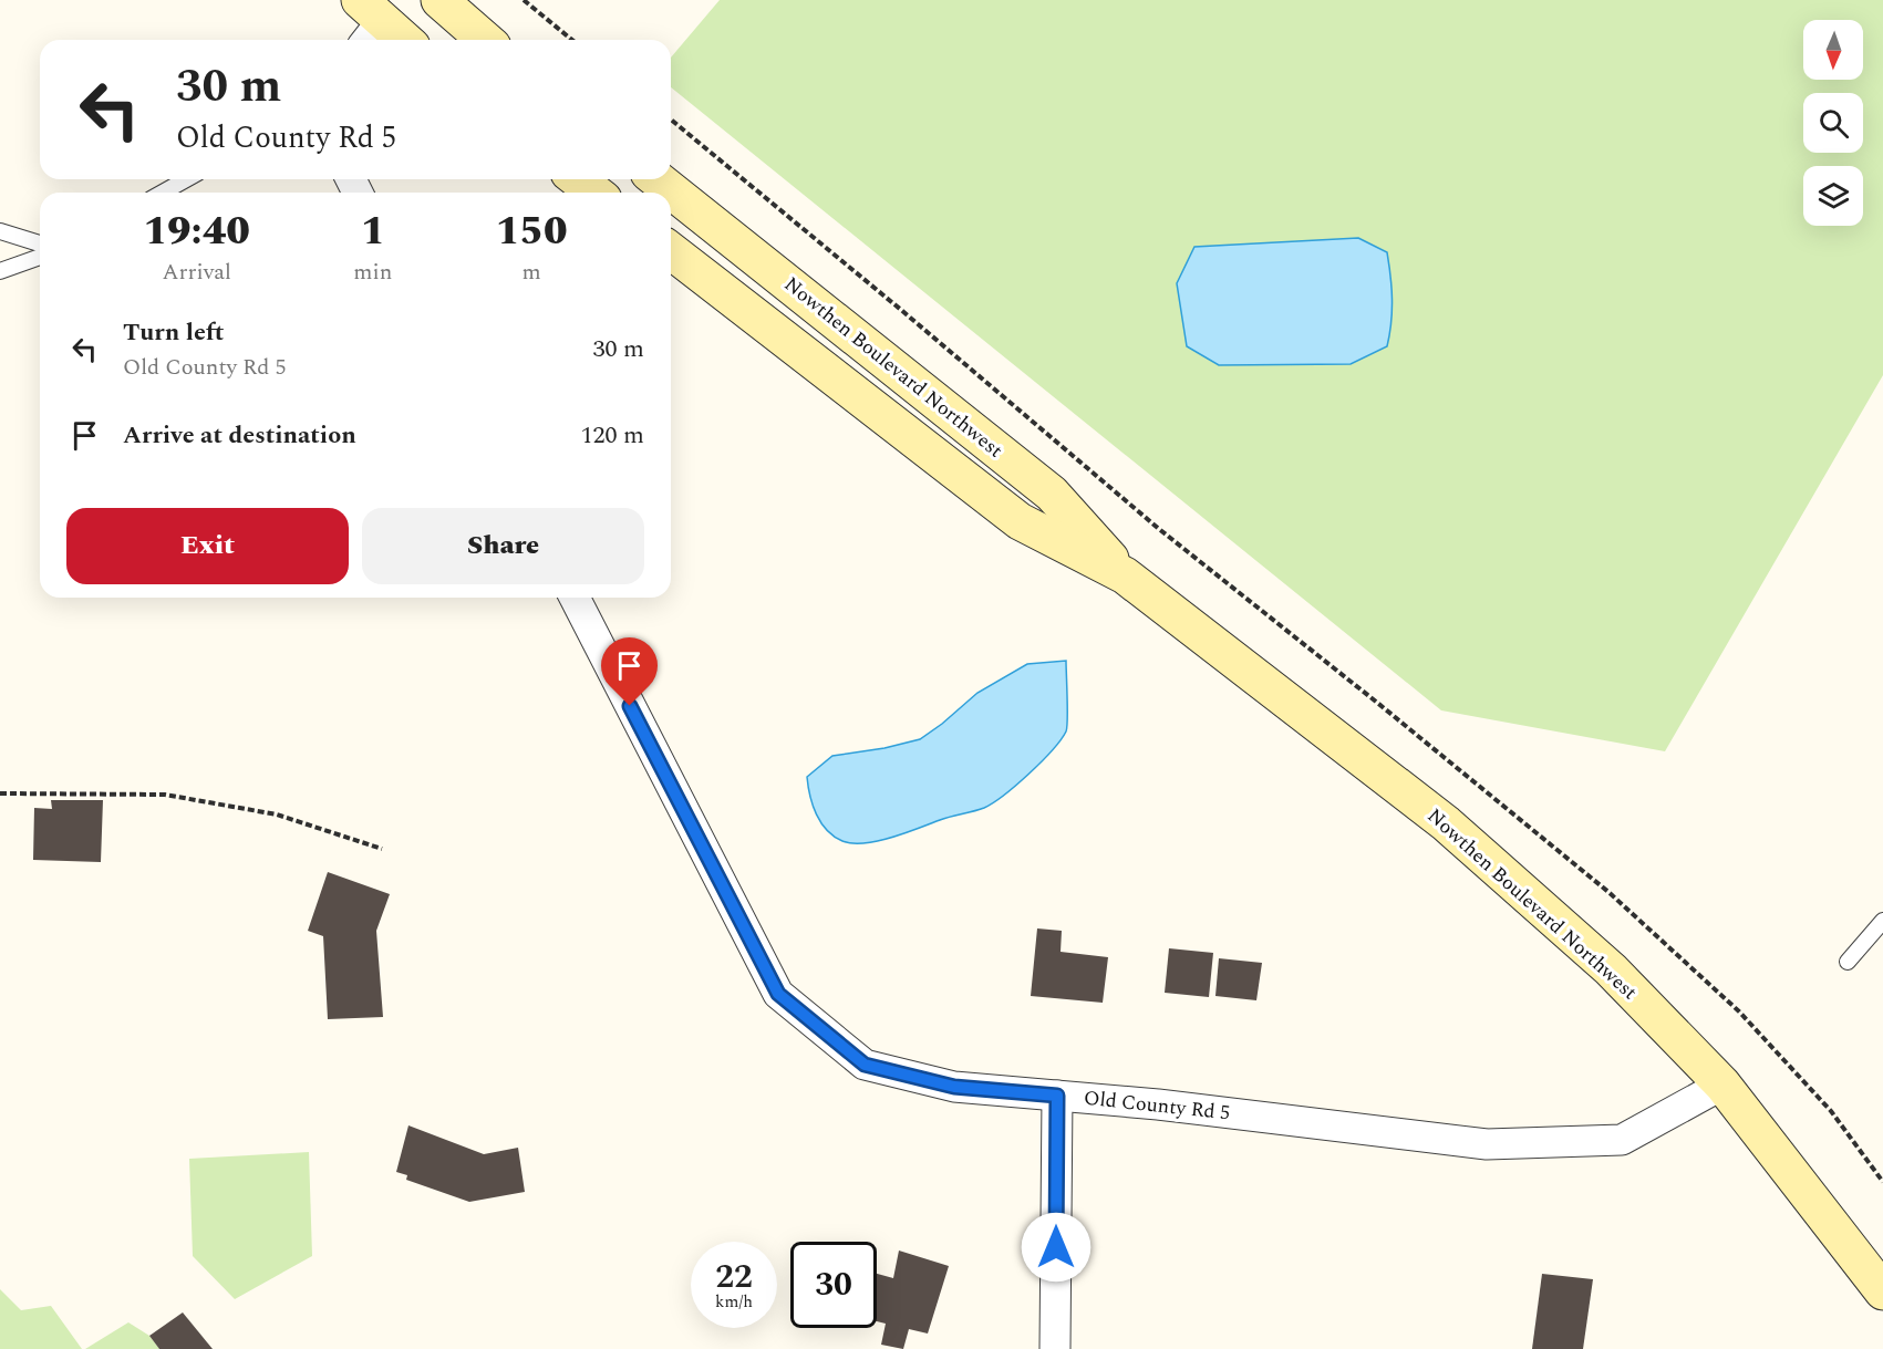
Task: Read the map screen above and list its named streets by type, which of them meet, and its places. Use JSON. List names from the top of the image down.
{
  "streets": {
    "street": ["Nowthen Boulevard Northwest", "Old County Rd 5"]
  },
  "crossings": [
    ["Nowthen Boulevard Northwest", "Old County Rd 5"]
  ],
  "north": "bottom",
  "page": {
    "turn": ["30 m", "Old County Rd 5"],
    "eta": [
      "19:40",
      "Arrival",
      "1",
      "min",
      "150",
      "m"
    ],
    "list": [
      {
        "name": "Turn left",
        "note": "Old County Rd 5",
        "value": "30 m"
      },
      {
        "name": "Arrive at destination",
        "value": "120 m"
      }
    ],
    "buttons": ["Exit", "Share"],
    "speed": "22 km/h",
    "limit": "30"
  }
}
